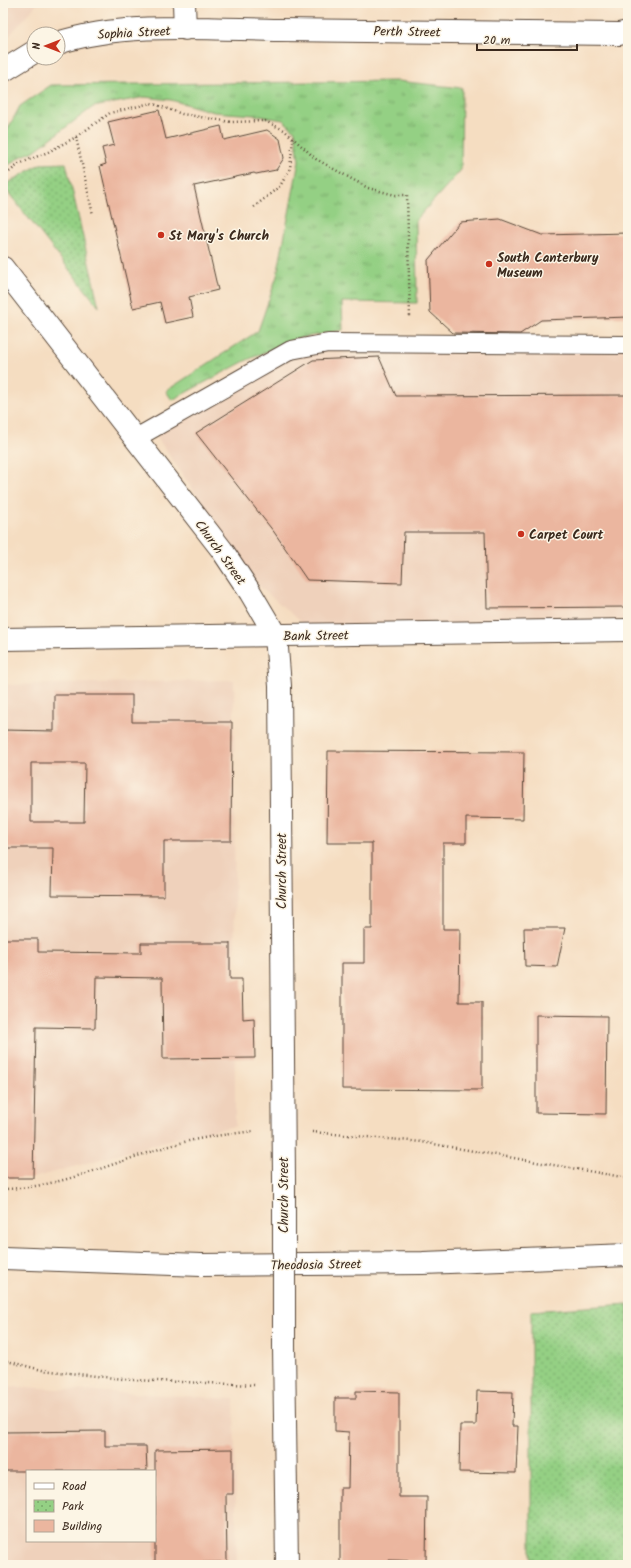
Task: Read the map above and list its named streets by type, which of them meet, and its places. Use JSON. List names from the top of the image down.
{
  "streets": {
    "main road": [
      "Perth Street",
      "Sophia Street",
      "Church Street",
      "Bank Street",
      "Theodosia Street"
    ]
  },
  "crossings": [
    ["Perth Street", "Sophia Street"],
    ["Church Street", "Bank Street"]
  ],
  "places": ["St Mary's Church", "South Canterbury Museum", "Carpet Court"],
  "legend": ["Road", "Park", "Building"],
  "scale_bar": "20 m",
  "north": "left"
}
